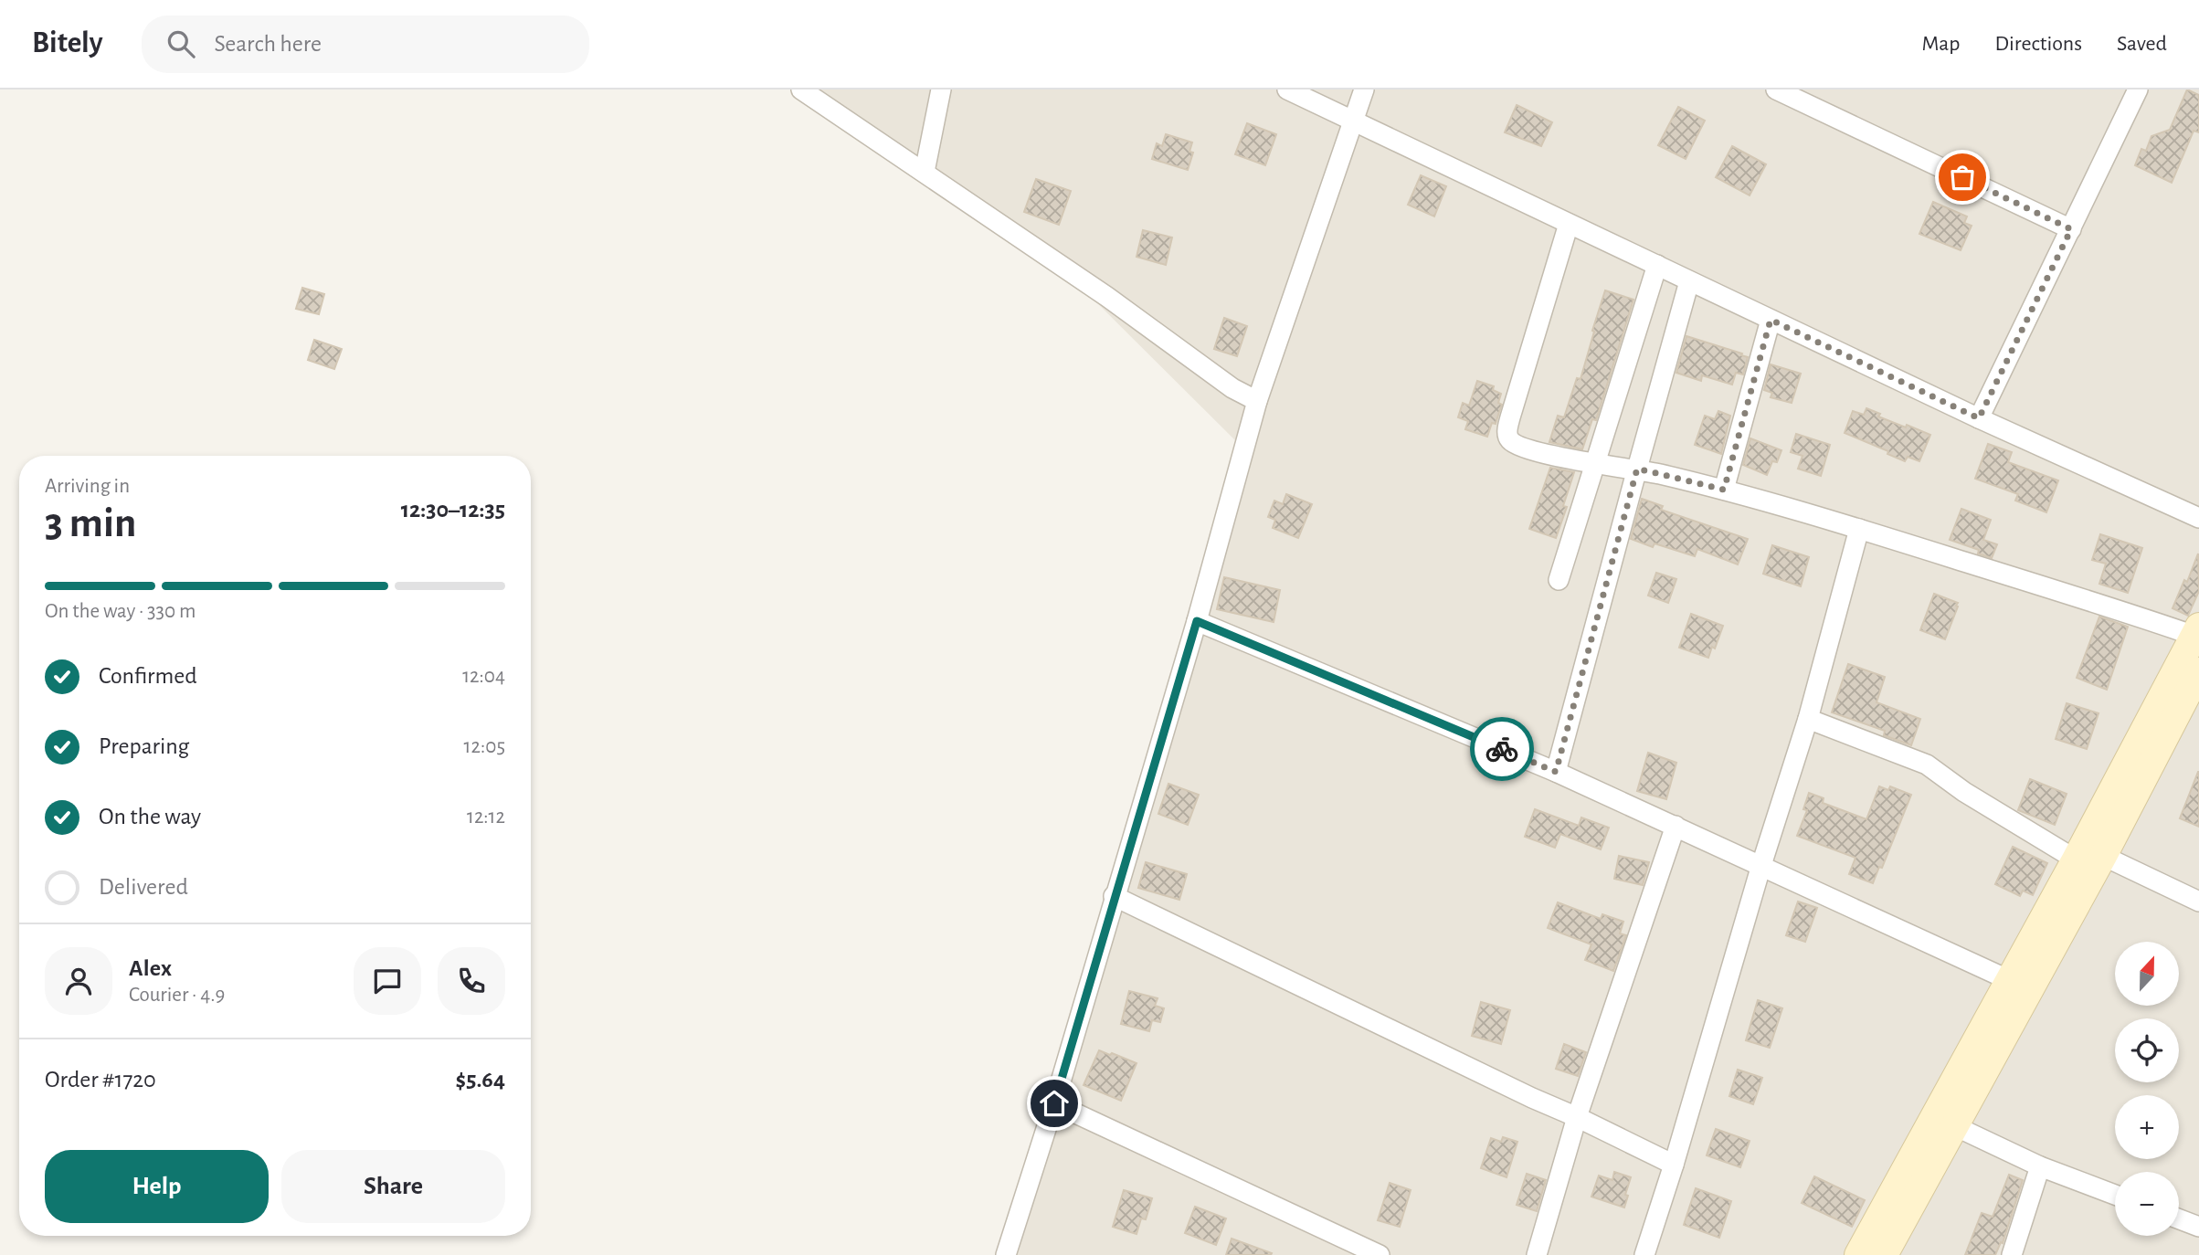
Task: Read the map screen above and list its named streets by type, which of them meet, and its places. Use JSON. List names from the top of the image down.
{
  "north": "top",
  "page": {
    "header": "Bitely",
    "search": "Search here",
    "nav": ["Map", "Directions", "Saved"],
    "heading": ["3 min", "Arriving in", "12:30–12:35"],
    "panel": [
      "Alex",
      "Courier · 4.9",
      "Order #1720",
      "$5.64"
    ],
    "bar": "On the way · 330 m",
    "list": [
      ["Confirmed", "12:04"],
      ["Preparing", "12:05"],
      ["On the way", "12:12"],
      "Delivered"
    ],
    "map_buttons": ["+", "−"],
    "buttons": ["Help", "Share"]
  }
}
